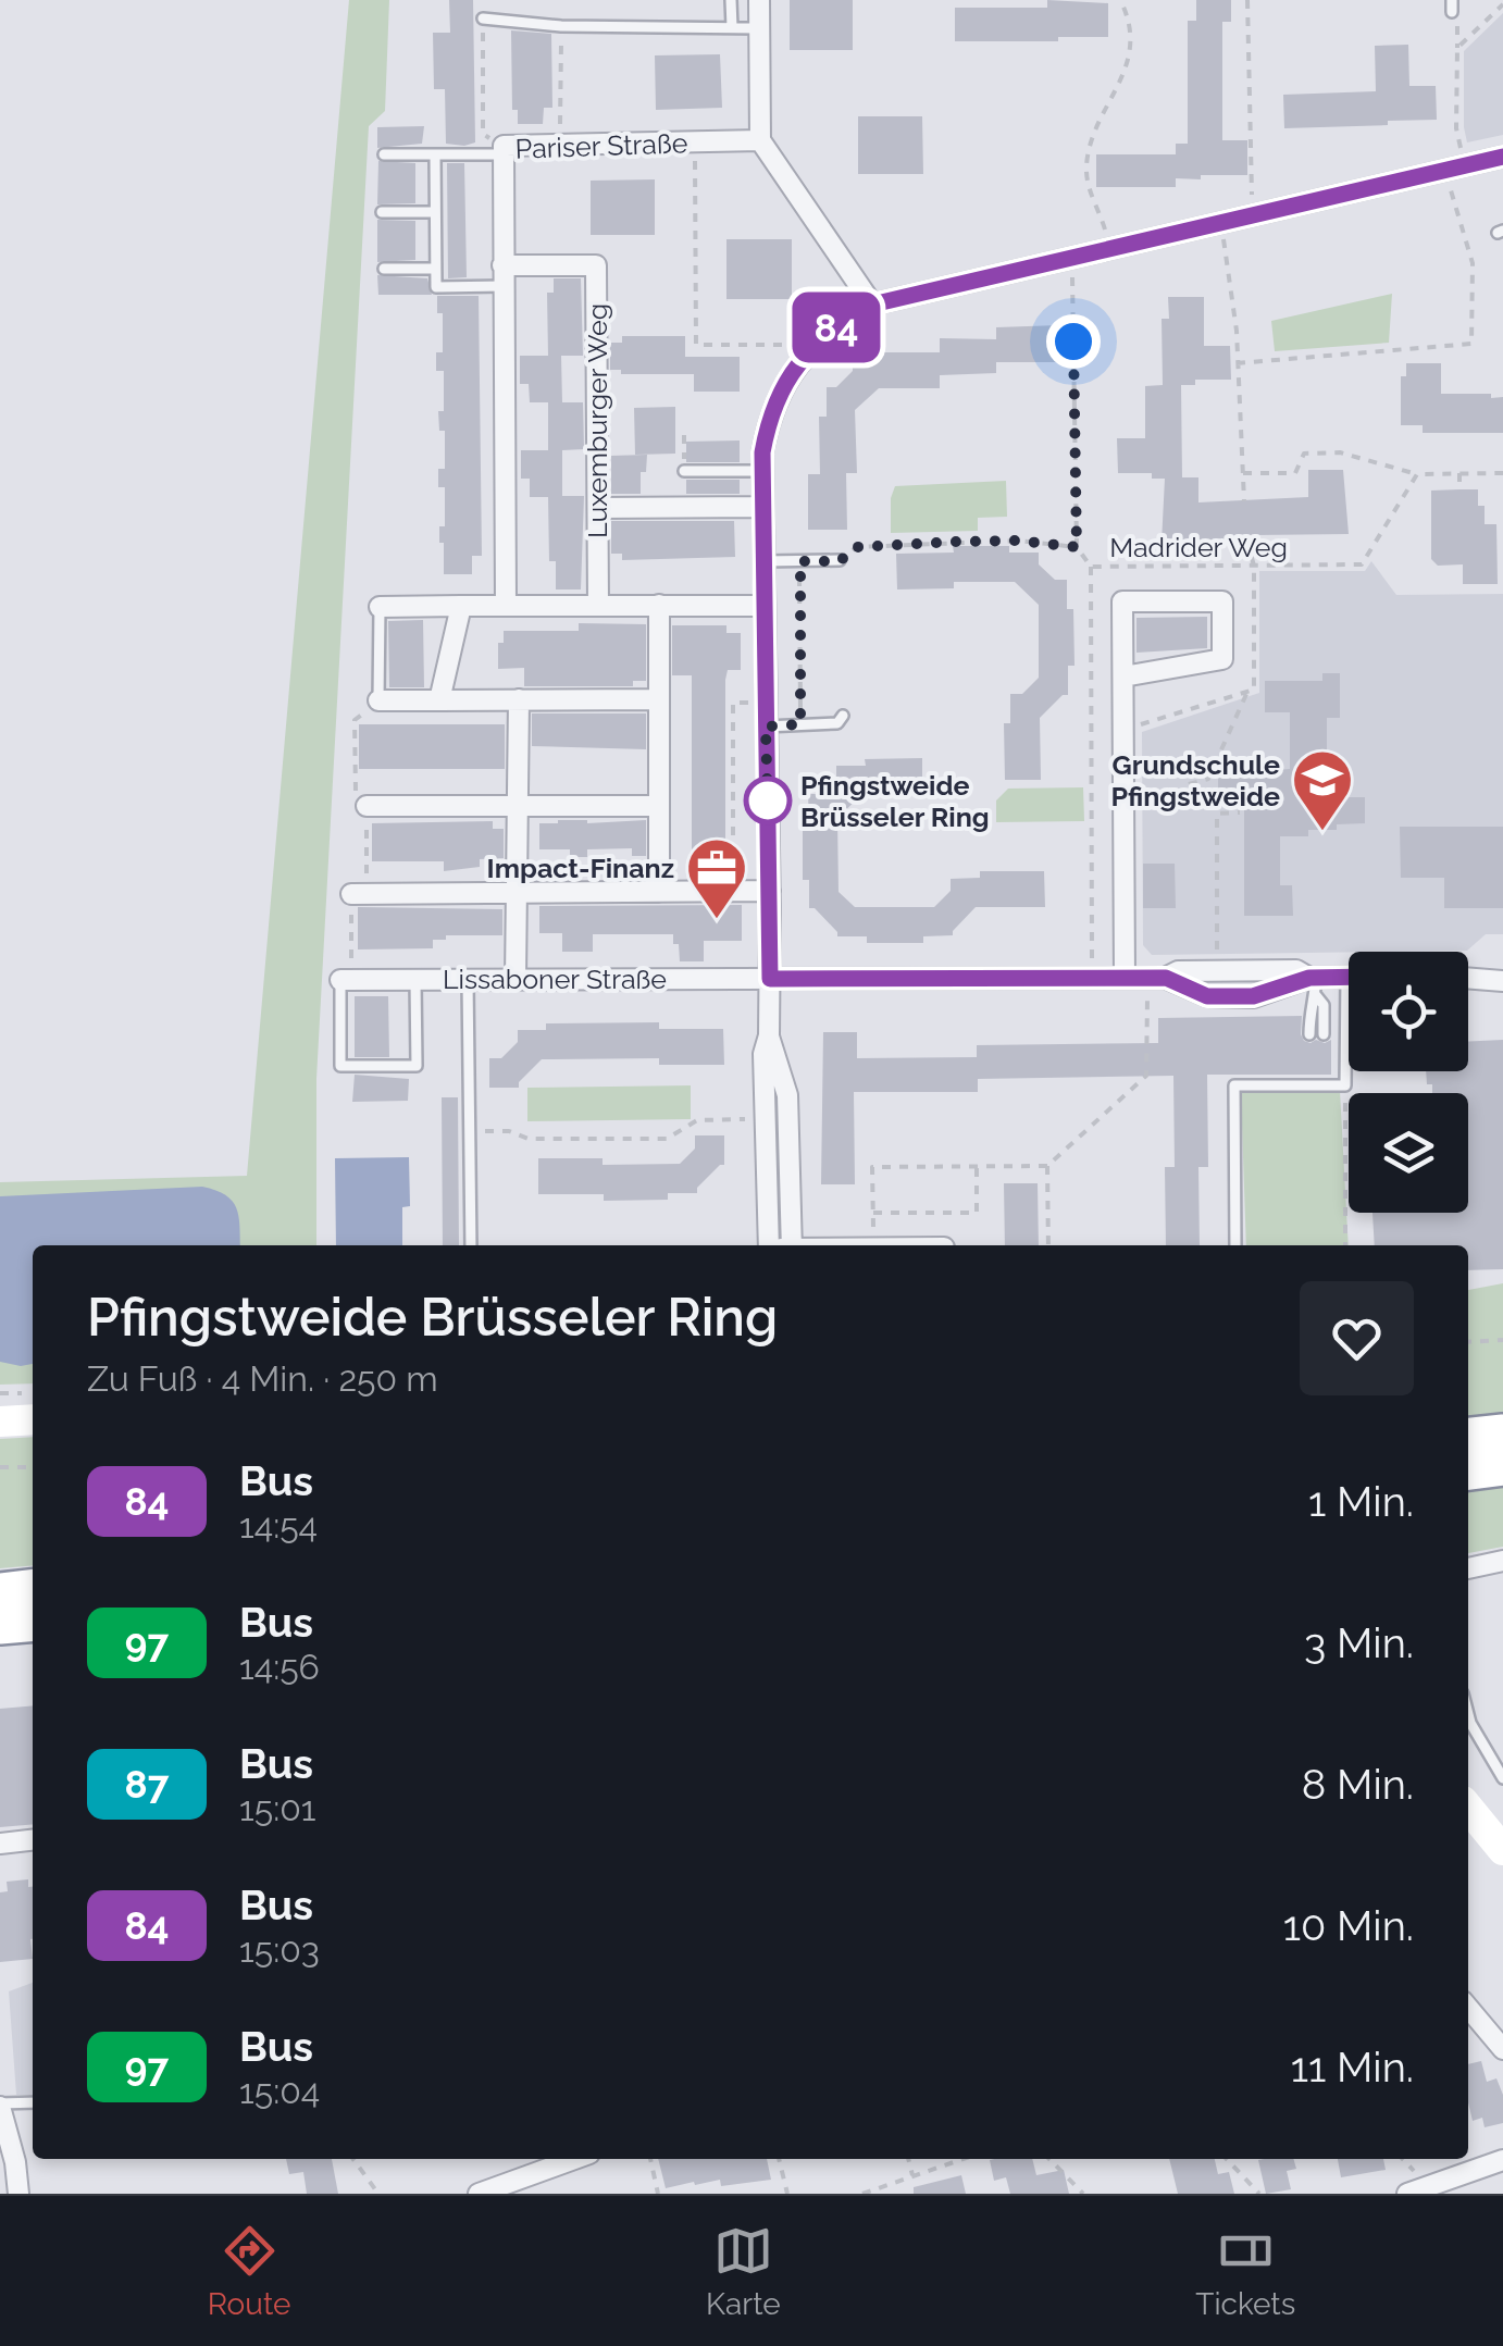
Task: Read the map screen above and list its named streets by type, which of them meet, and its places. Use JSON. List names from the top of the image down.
{
  "streets": {
    "street": ["Pariser Straße", "Luxemburger Weg", "Lissaboner Straße"],
    "path": ["Madrider Weg"]
  },
  "crossings": [
    ["Pariser Straße", "Luxemburger Weg"]
  ],
  "places": {
    "other": ["Pfingstweide Brüsseler Ring"],
    "school or university": ["Grundschule Pfingstweide"],
    "office": ["Impact-Finanz"]
  },
  "lines": ["bus line 84"],
  "page": {
    "on_map": "84",
    "heading": ["Pfingstweide Brüsseler Ring", "Zu Fuß · 4 Min. · 250 m"],
    "list": [
      {
        "mark": "84",
        "name": "Bus",
        "note": "14:54",
        "value": "1 Min."
      },
      {
        "mark": "97",
        "name": "Bus",
        "note": "14:56",
        "value": "3 Min."
      },
      {
        "mark": "87",
        "name": "Bus",
        "note": "15:01",
        "value": "8 Min."
      },
      {
        "mark": "84",
        "name": "Bus",
        "note": "15:03",
        "value": "10 Min."
      },
      {
        "mark": "97",
        "name": "Bus",
        "note": "15:04",
        "value": "11 Min."
      }
    ],
    "tabs": ["Route", "Karte", "Tickets"]
  }
}
